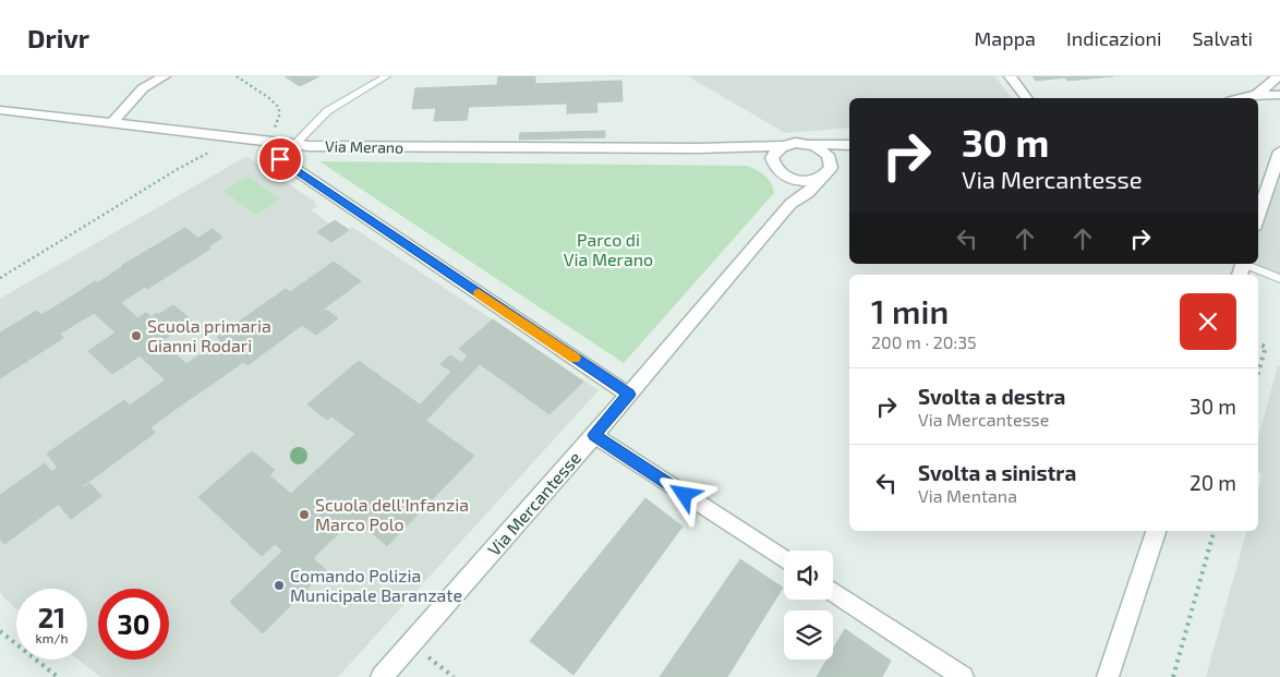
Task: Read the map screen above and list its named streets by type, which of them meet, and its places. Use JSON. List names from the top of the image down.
{
  "streets": {
    "street": ["Via Merano", "Via Mercantesse"]
  },
  "parks": ["Parco di Via Merano"],
  "places": ["Scuola primaria Gianni Rodari", "Scuola dell'Infanzia Marco Polo", "Comando Polizia Municipale Baranzate"],
  "page": {
    "header": "Drivr",
    "nav": ["Mappa", "Indicazioni", "Salvati"],
    "turn": ["30 m", "Via Mercantesse"],
    "heading": ["1 min", "200 m · 20:35"],
    "list": [
      {
        "name": "Svolta a destra",
        "note": "Via Mercantesse",
        "value": "30 m"
      },
      {
        "name": "Svolta a sinistra",
        "note": "Via Mentana",
        "value": "20 m"
      }
    ],
    "speed": "21 km/h",
    "limit": "30"
  }
}
